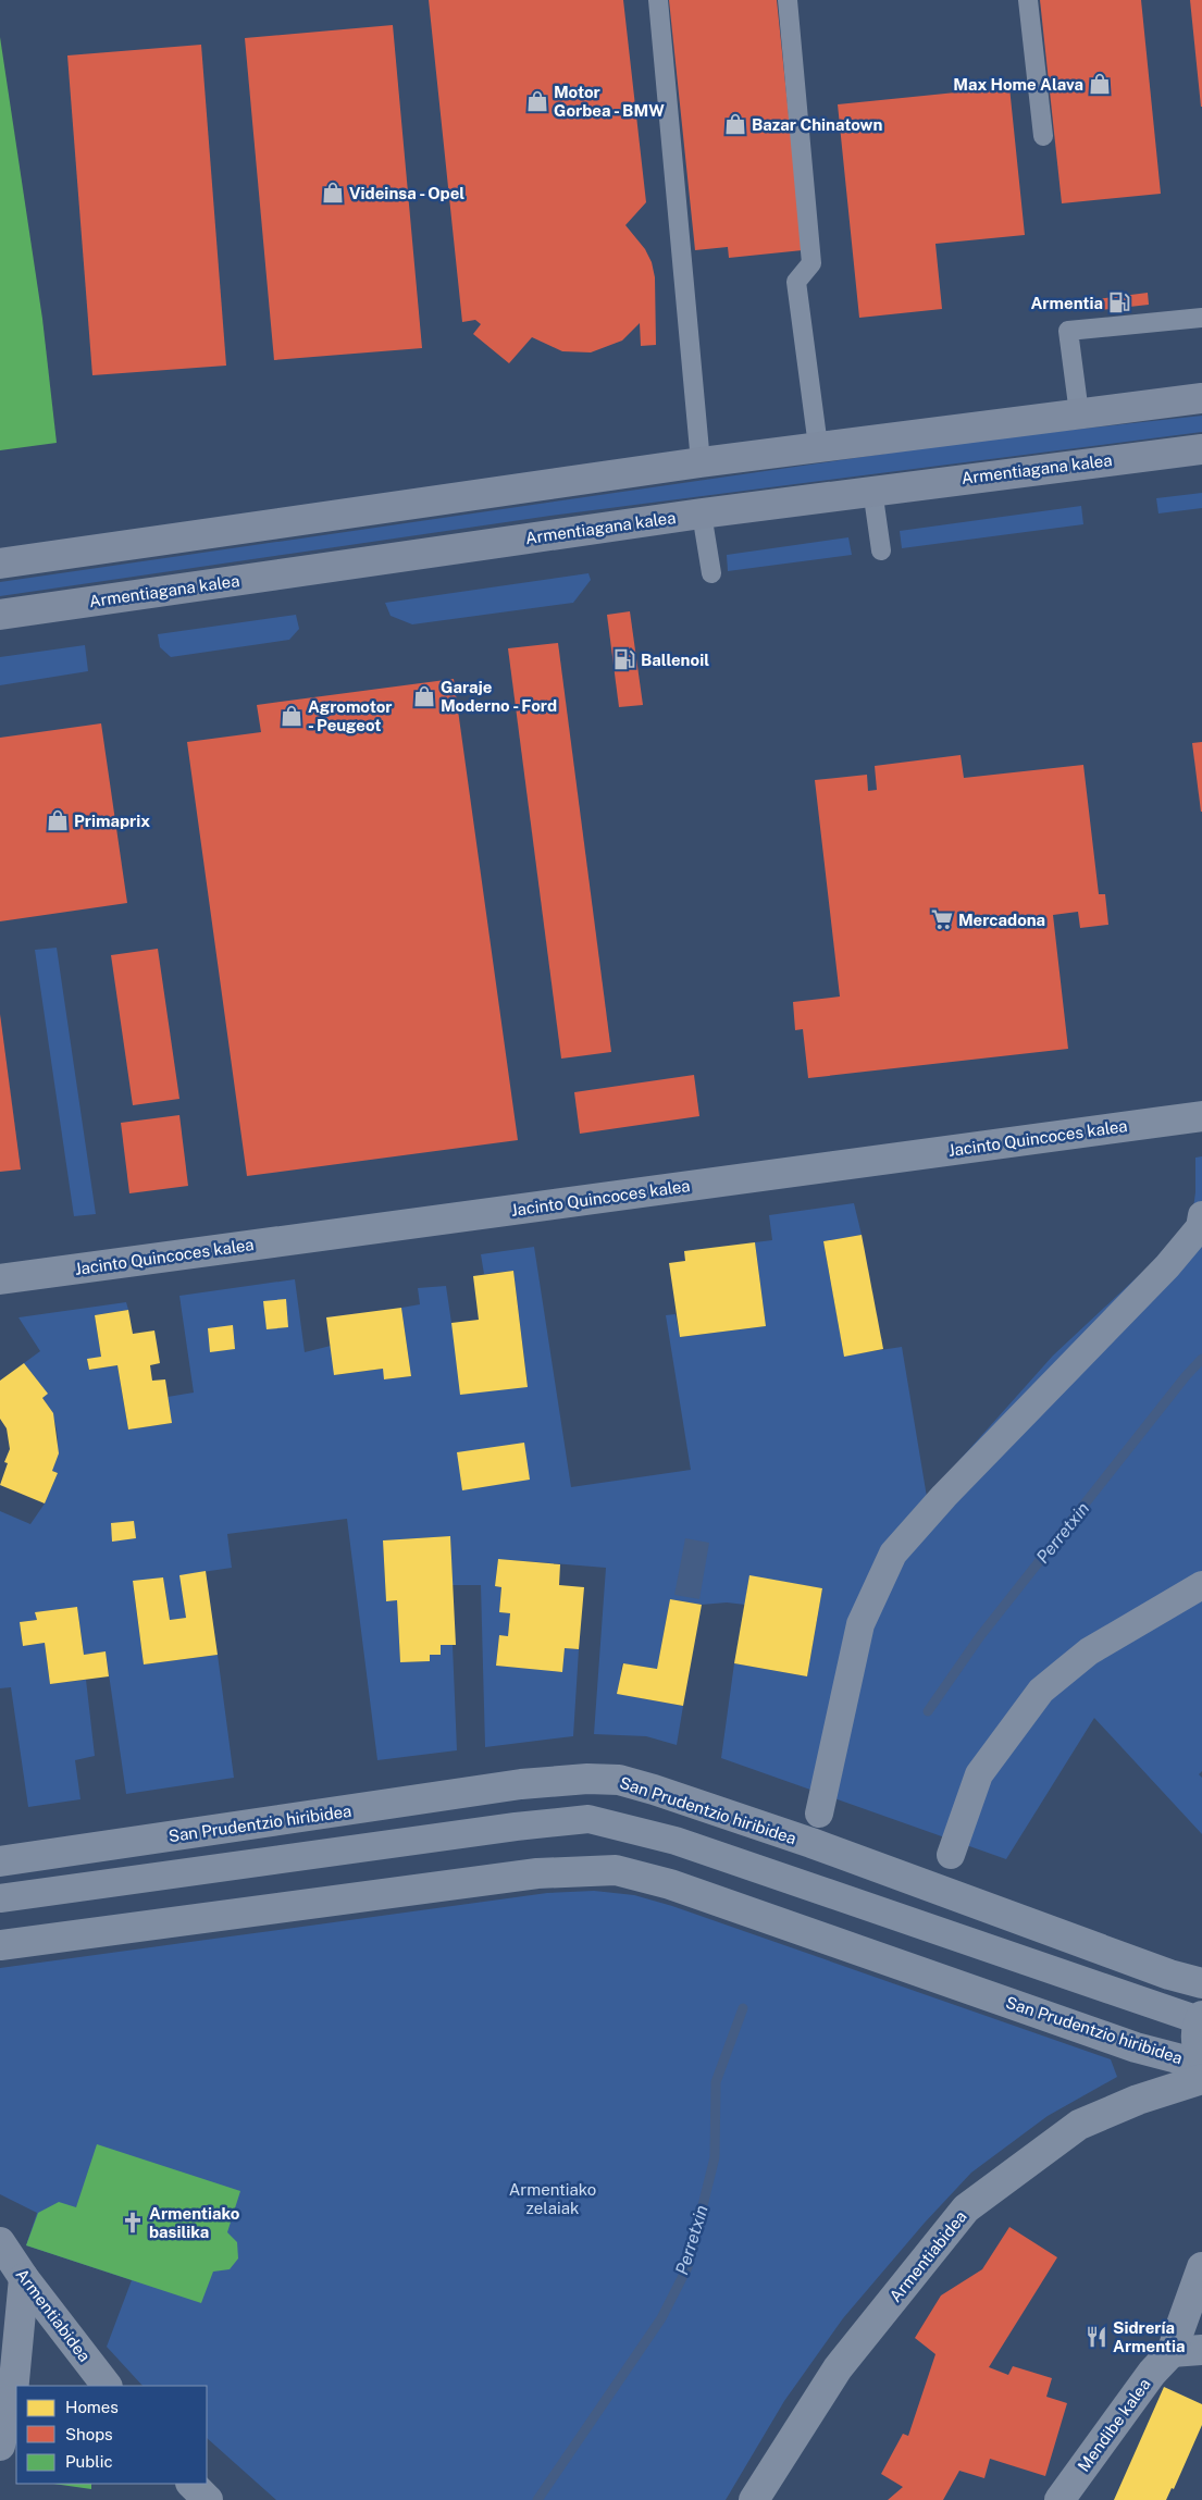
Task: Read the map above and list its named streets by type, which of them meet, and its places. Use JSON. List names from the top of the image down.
{
  "streets": {
    "main road": ["Armentiagana kalea"],
    "street": [
      "Jacinto Quincoces kalea",
      "San Prudentzio hiribidea",
      "Armentiabidea",
      "Mendibe kalea"
    ]
  },
  "water": ["Perretxin"],
  "parks": ["Armentiako zelaiak"],
  "places": {
    "shop": [
      "Max Home Alava",
      "Motor Gorbea - BMW",
      "Bazar Chinatown",
      "Videinsa - Opel",
      "Garaje Moderno - Ford",
      "Agromotor - Peugeot",
      "Primaprix"
    ],
    "fuel station": ["Armentia", "Ballenoil"],
    "supermarket": ["Mercadona"],
    "church": ["Armentiako basilika"],
    "restaurant": ["Sidrería Armentia"]
  },
  "legend": ["Homes", "Shops", "Public"]
}
